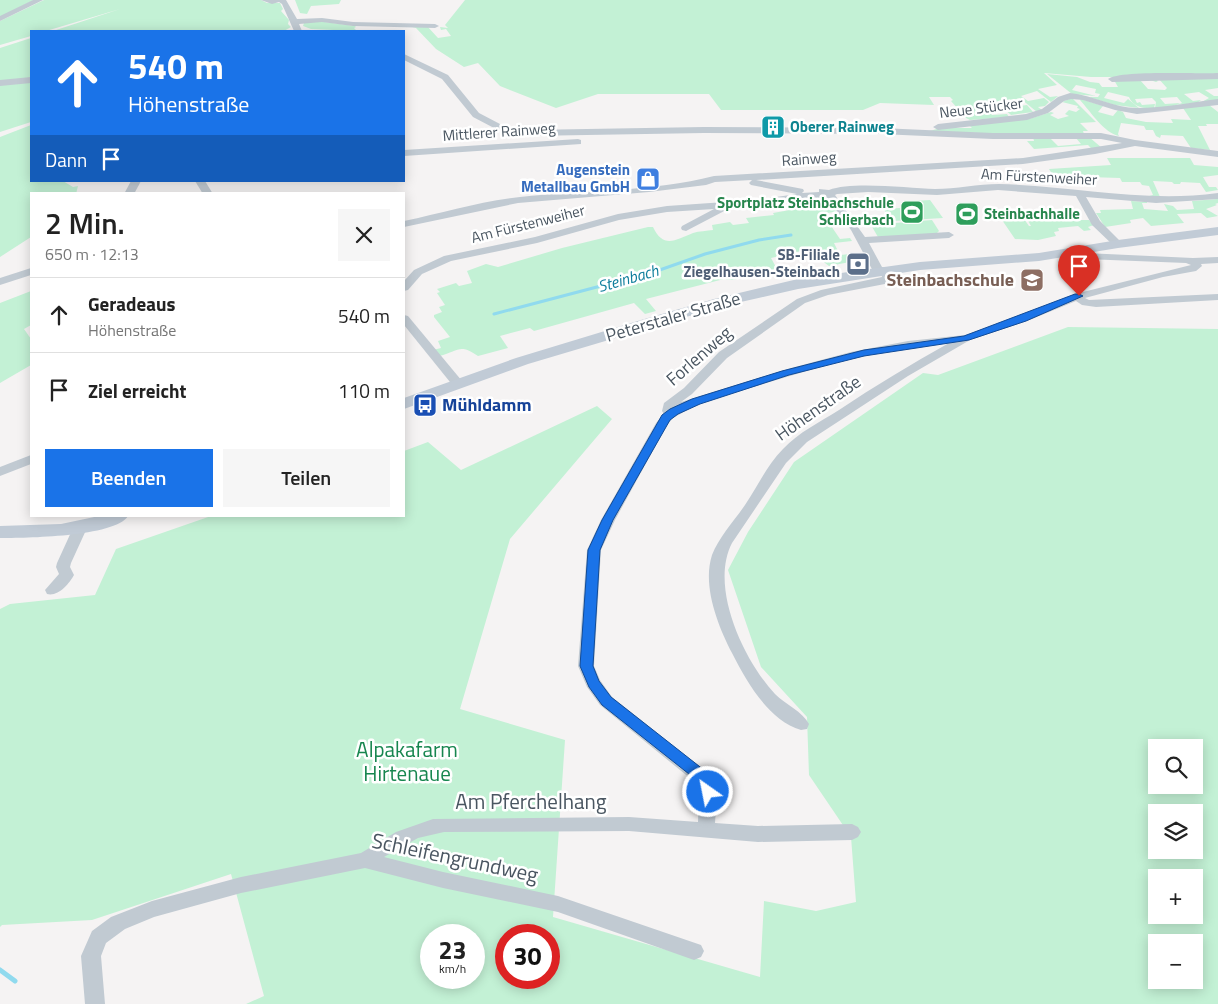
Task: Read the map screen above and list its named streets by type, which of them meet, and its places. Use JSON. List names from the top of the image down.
{
  "streets": {
    "main road": ["Peterstaler Straße"],
    "street": [
      "Neue Stücker",
      "Mittlerer Rainweg",
      "Rainweg",
      "Am Fürstenweiher",
      "Forlenweg",
      "Höhenstraße",
      "Am Pferchelhang",
      "Schleifengrundweg"
    ]
  },
  "crossings": [
    ["Rainweg", "Am Fürstenweiher"],
    ["Peterstaler Straße", "Forlenweg"],
    ["Am Pferchelhang", "Schleifengrundweg"]
  ],
  "water": ["Steinbach"],
  "parks": ["Alpakafarm Hirtenaue"],
  "places": {
    "building": ["Oberer Rainweg"],
    "shop": ["Augenstein Metallbau GmbH"],
    "sports": ["Sportplatz Steinbachschule Schlierbach", "Steinbachhalle"],
    "bank": ["SB-Filiale Ziegelhausen-Steinbach"],
    "school or university": ["Steinbachschule"],
    "bus stop": ["Mühldamm"]
  },
  "page": {
    "turn": ["540 m", "Höhenstraße"],
    "then": "Dann",
    "heading": ["2 Min.", "650 m · 12:13"],
    "list": [
      {
        "name": "Geradeaus",
        "note": "Höhenstraße",
        "value": "540 m"
      },
      {
        "name": "Ziel erreicht",
        "value": "110 m"
      }
    ],
    "buttons": ["Beenden", "Teilen"],
    "map_buttons": ["+", "−"],
    "speed": "23 km/h",
    "limit": "30"
  }
}
